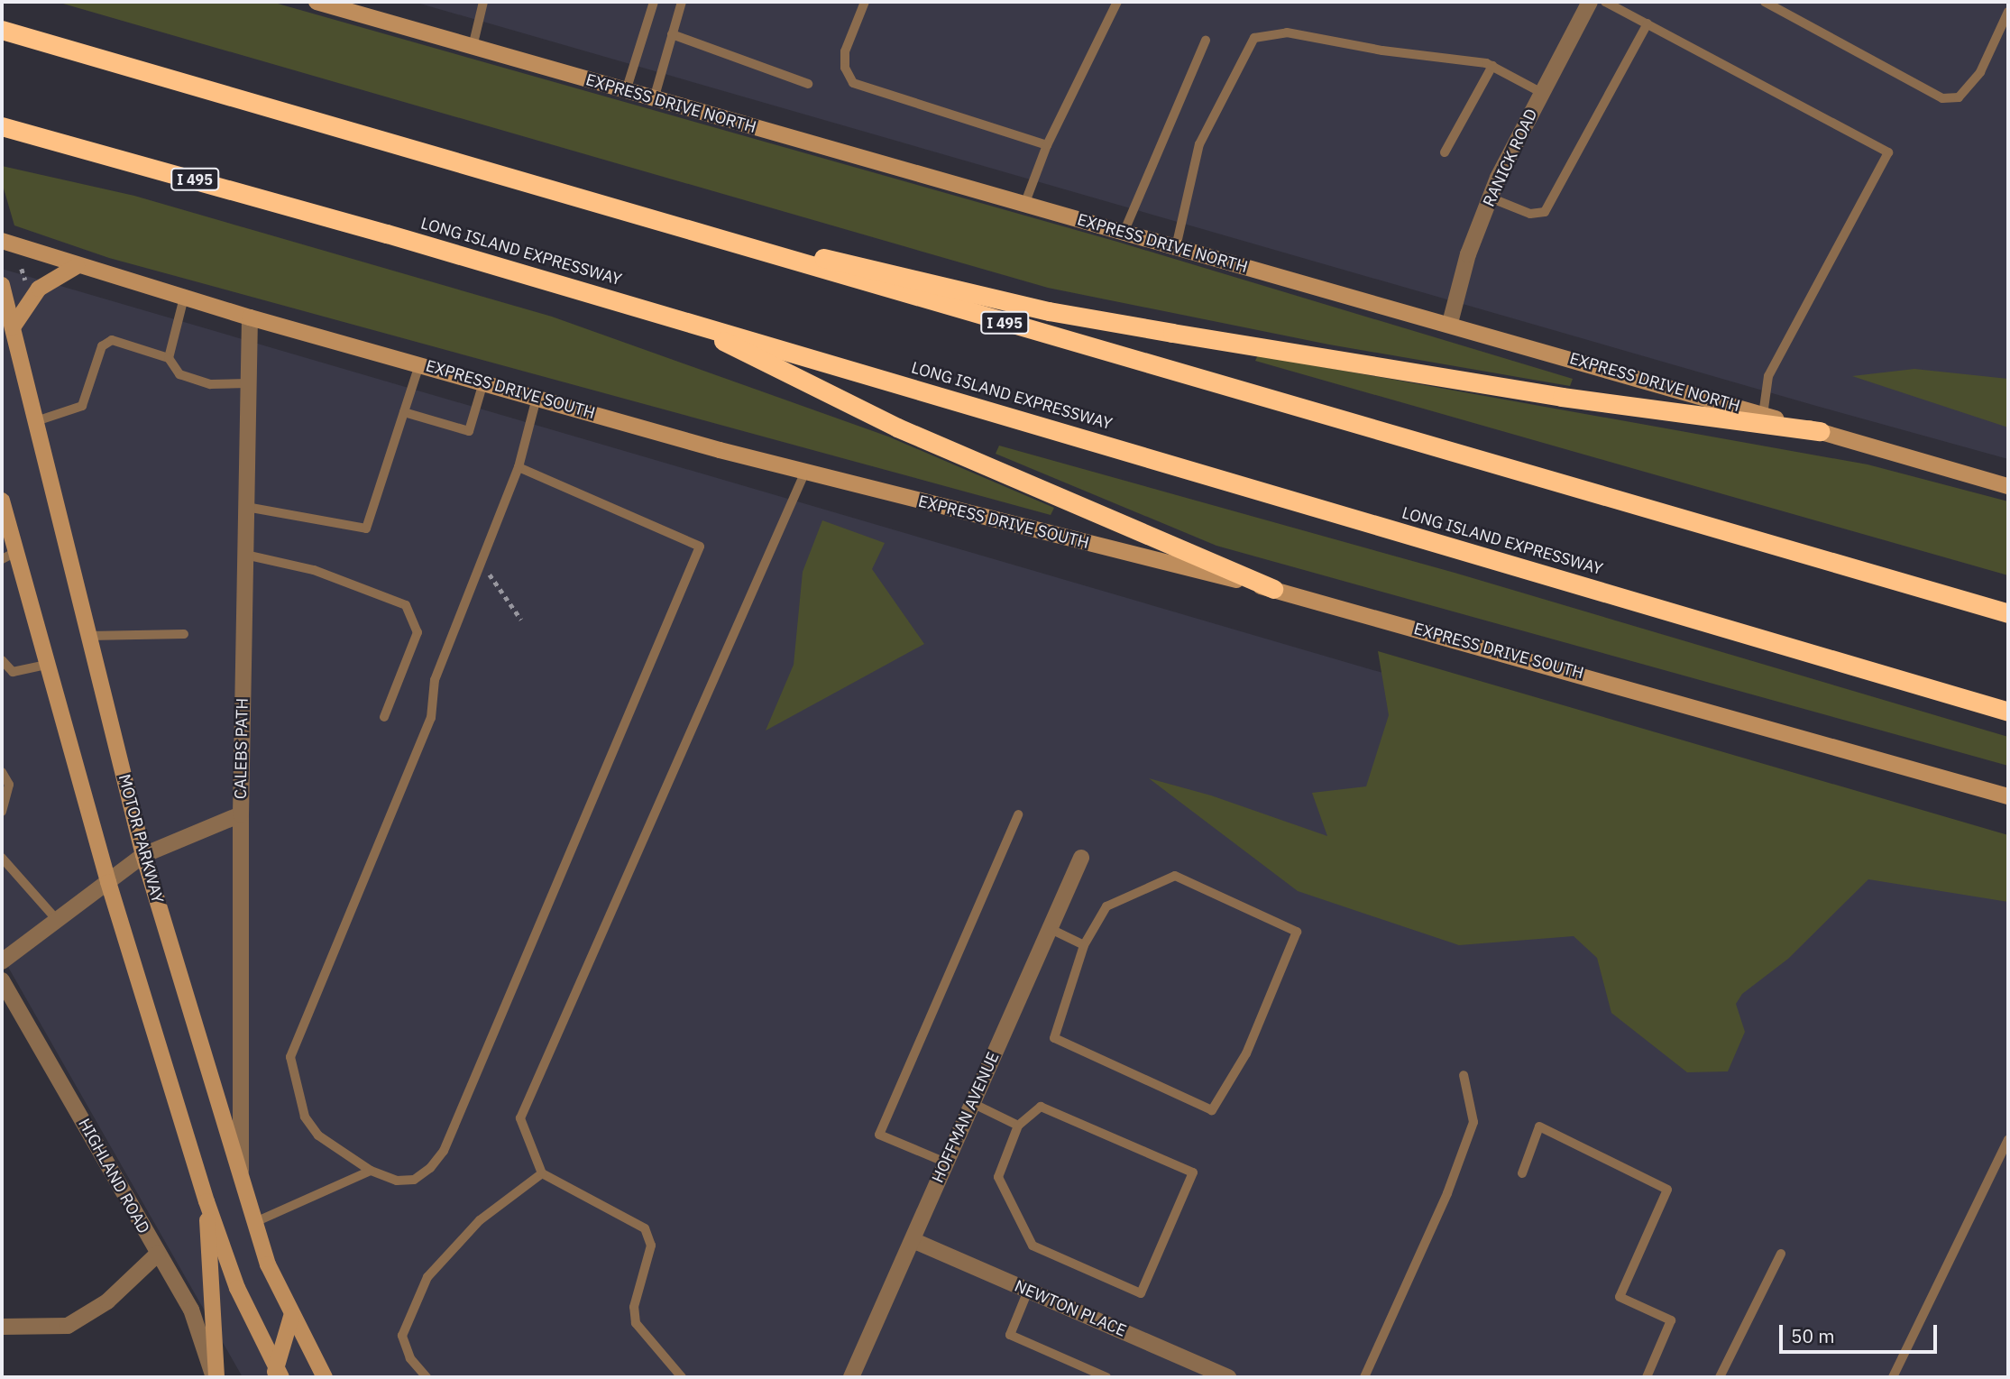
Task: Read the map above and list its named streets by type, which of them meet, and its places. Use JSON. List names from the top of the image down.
{
  "streets": {
    "highway": ["I 495", "LONG ISLAND EXPRESSWAY"],
    "main road": ["EXPRESS DRIVE NORTH", "EXPRESS DRIVE SOUTH", "MOTOR PARKWAY"],
    "street": [
      "RANICK ROAD",
      "CALEBS PATH",
      "HOFFMAN AVENUE",
      "HIGHLAND ROAD",
      "NEWTON PLACE"
    ]
  },
  "crossings": [
    ["EXPRESS DRIVE NORTH", "RANICK ROAD"],
    ["EXPRESS DRIVE SOUTH", "CALEBS PATH"],
    ["CALEBS PATH", "MOTOR PARKWAY"],
    ["HOFFMAN AVENUE", "NEWTON PLACE"]
  ],
  "scale_bar": "50 m"
}
